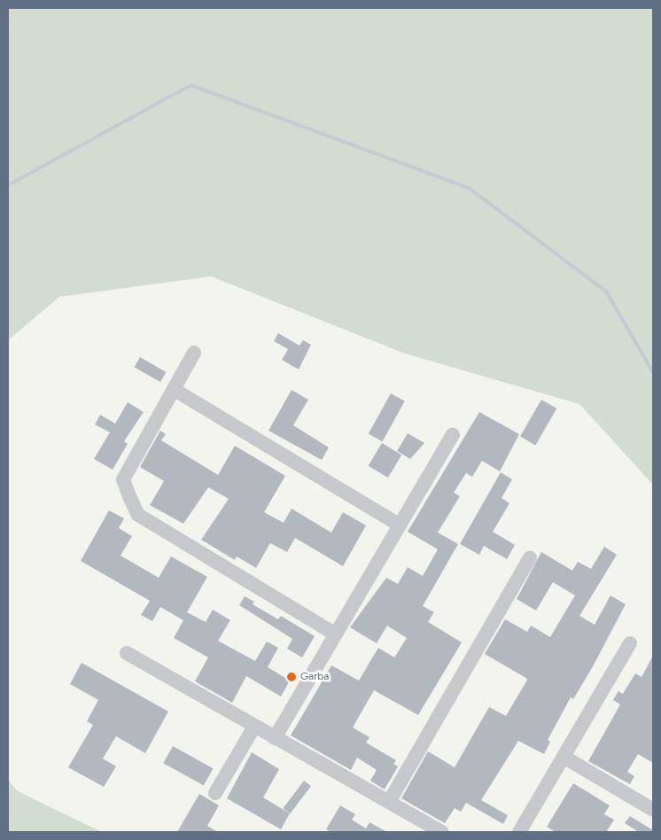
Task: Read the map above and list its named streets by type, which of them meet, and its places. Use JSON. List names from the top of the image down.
{
  "places": ["Garba"]
}
